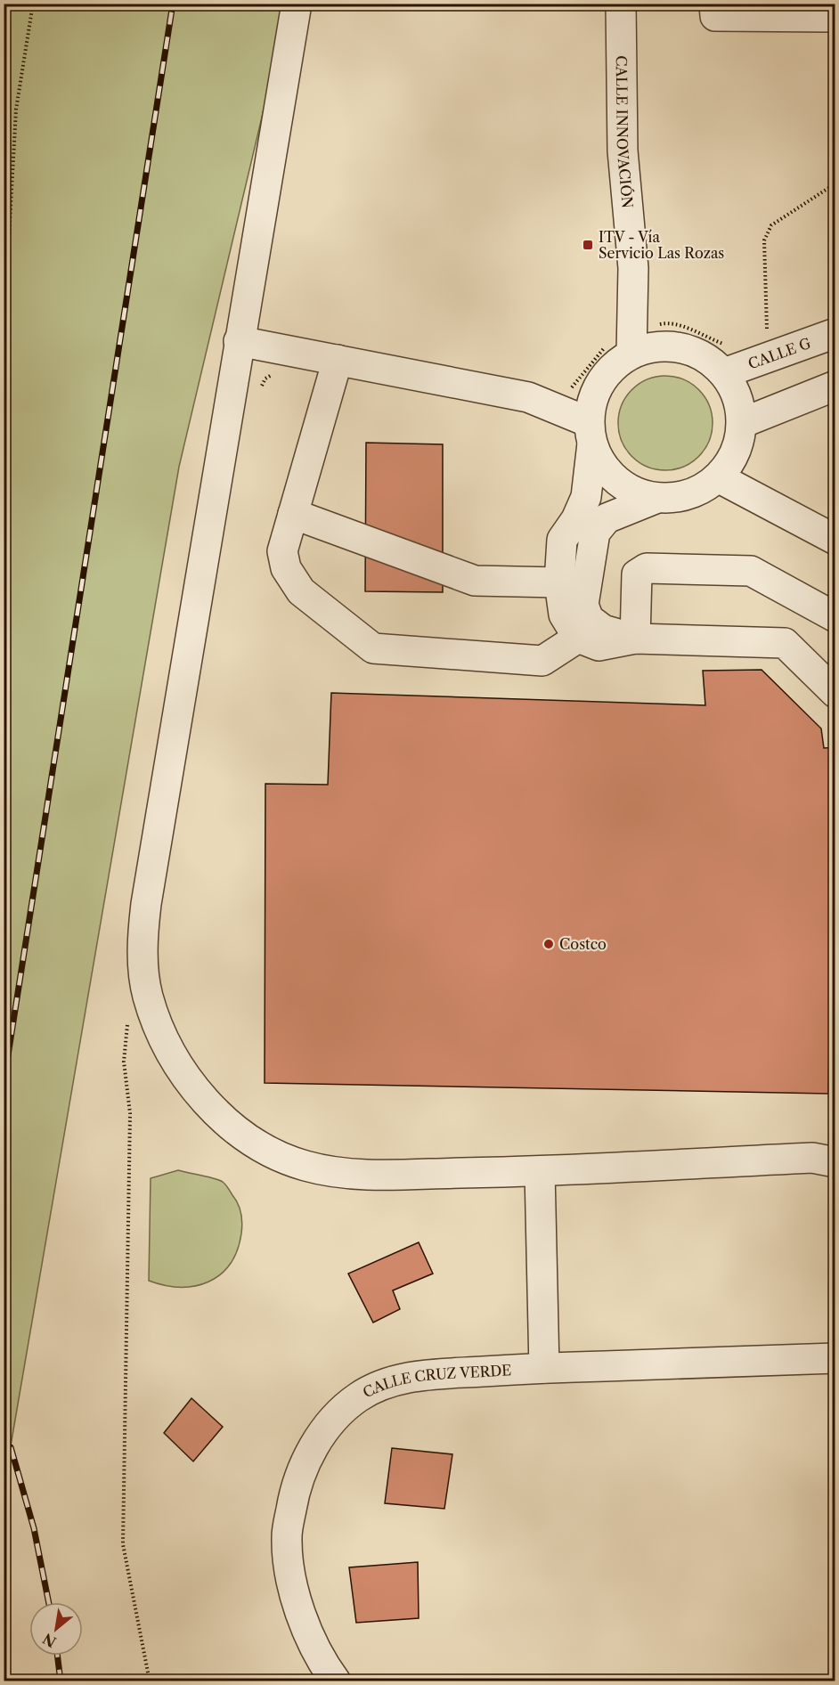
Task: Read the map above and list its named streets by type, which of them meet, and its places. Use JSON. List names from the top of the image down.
{
  "streets": {
    "street": ["CALLE INNOVACIÓN", "CALLE G", "CALLE CRUZ VERDE"]
  },
  "crossings": [
    ["CALLE INNOVACIÓN", "CALLE G"]
  ],
  "places": {
    "transit": ["ITV - Vía Servicio Las Rozas"],
    "other": ["Costco"]
  },
  "north": "bottom left"
}
